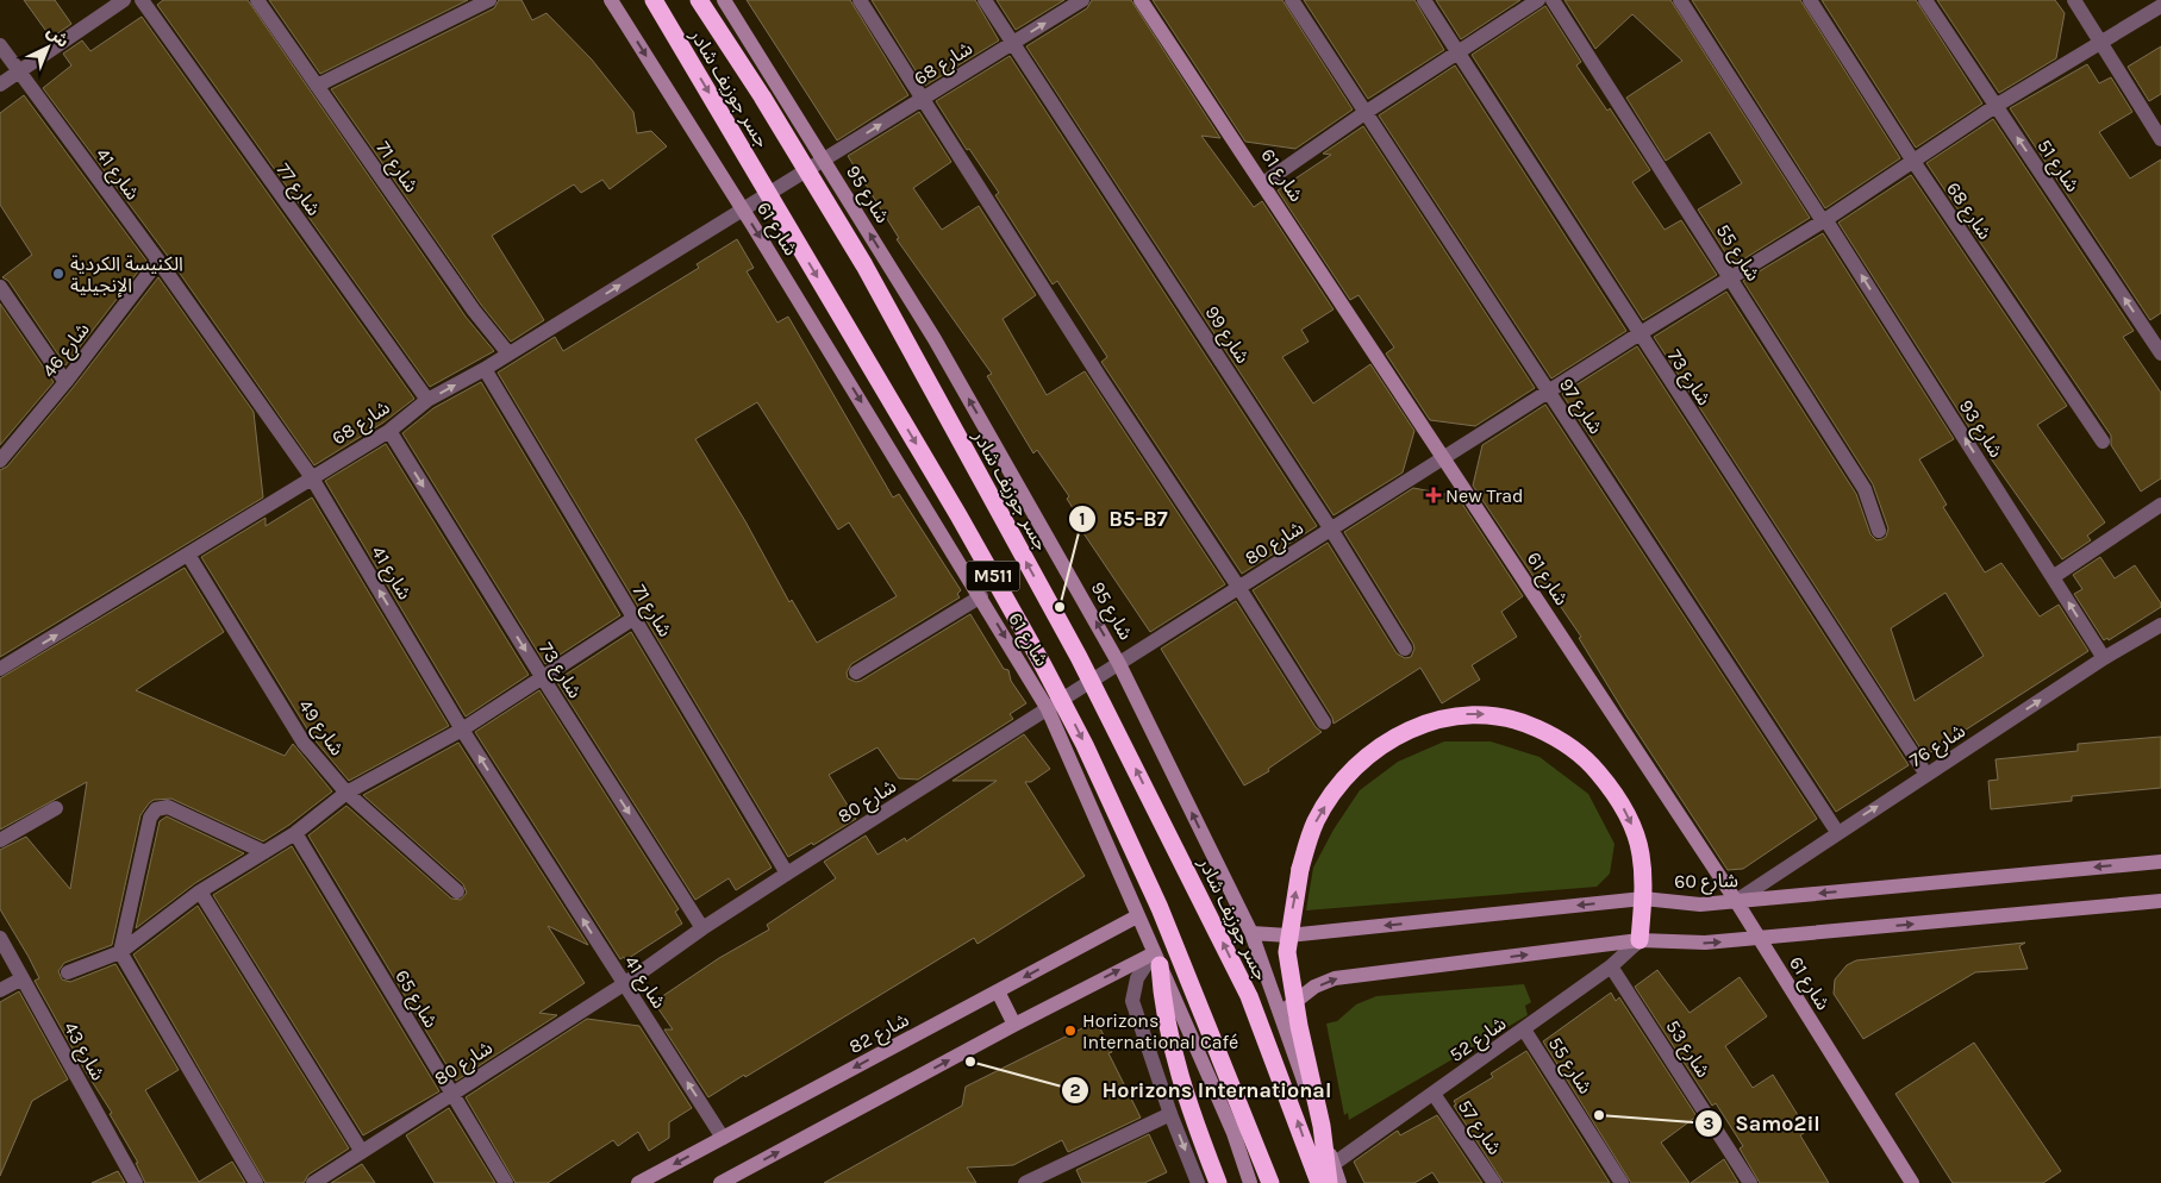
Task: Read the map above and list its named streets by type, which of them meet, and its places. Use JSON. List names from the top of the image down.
{
  "streets": {
    "highway": ["جسر جوزيف شادر", "M511"],
    "street": [
      "شارع 68",
      "شارع 51",
      "شارع 71",
      "شارع 41",
      "شارع 61",
      "شارع 77",
      "شارع 95",
      "شارع 55",
      "شارع 99",
      "شارع 46",
      "شارع 73",
      "شارع 97",
      "شارع 93",
      "شارع 80",
      "شارع 49",
      "شارع 76",
      "شارع 60",
      "شارع 65",
      "شارع 82",
      "شارع 52",
      "شارع 53",
      "شارع 43",
      "شارع 57"
    ]
  },
  "crossings": [
    ["شارع 68", "شارع 71"],
    ["شارع 68", "شارع 41"],
    ["شارع 68", "شارع 61"],
    ["شارع 68", "شارع 77"],
    ["شارع 68", "شارع 95"],
    ["شارع 68", "شارع 99"],
    ["شارع 68", "شارع 73"],
    ["شارع 68", "شارع 80"],
    ["شارع 68", "شارع 49"],
    ["شارع 51", "شارع 80"],
    ["شارع 71", "شارع 80"],
    ["شارع 41", "شارع 46"],
    ["شارع 41", "شارع 80"],
    ["شارع 41", "شارع 82"],
    ["شارع 61", "شارع 80"],
    ["شارع 61", "شارع 76"],
    ["شارع 61", "شارع 60"],
    ["شارع 61", "شارع 82"],
    ["شارع 95", "شارع 80"],
    ["شارع 95", "شارع 60"],
    ["شارع 95", "شارع 52"],
    ["شارع 55", "شارع 80"],
    ["شارع 55", "شارع 52"],
    ["شارع 99", "شارع 80"],
    ["شارع 73", "شارع 80"],
    ["شارع 73", "شارع 76"],
    ["شارع 97", "شارع 80"],
    ["شارع 97", "شارع 76"],
    ["شارع 93", "شارع 80"],
    ["شارع 93", "شارع 76"],
    ["شارع 80", "شارع 65"],
    ["شارع 76", "شارع 60"],
    ["شارع 52", "شارع 53"],
    ["شارع 52", "شارع 57"]
  ],
  "one_way": [
    "شارع 68",
    "شارع 41",
    "شارع 73",
    "شارع 93",
    "شارع 76"
  ],
  "places": {
    "other": [
      "الكنيسة الكردية الإنجيلية",
      "B5-B7",
      "Horizons International Café",
      "Horizons International",
      "Samo2il"
    ],
    "health": ["New Trad"]
  },
  "north": "top right"
}
